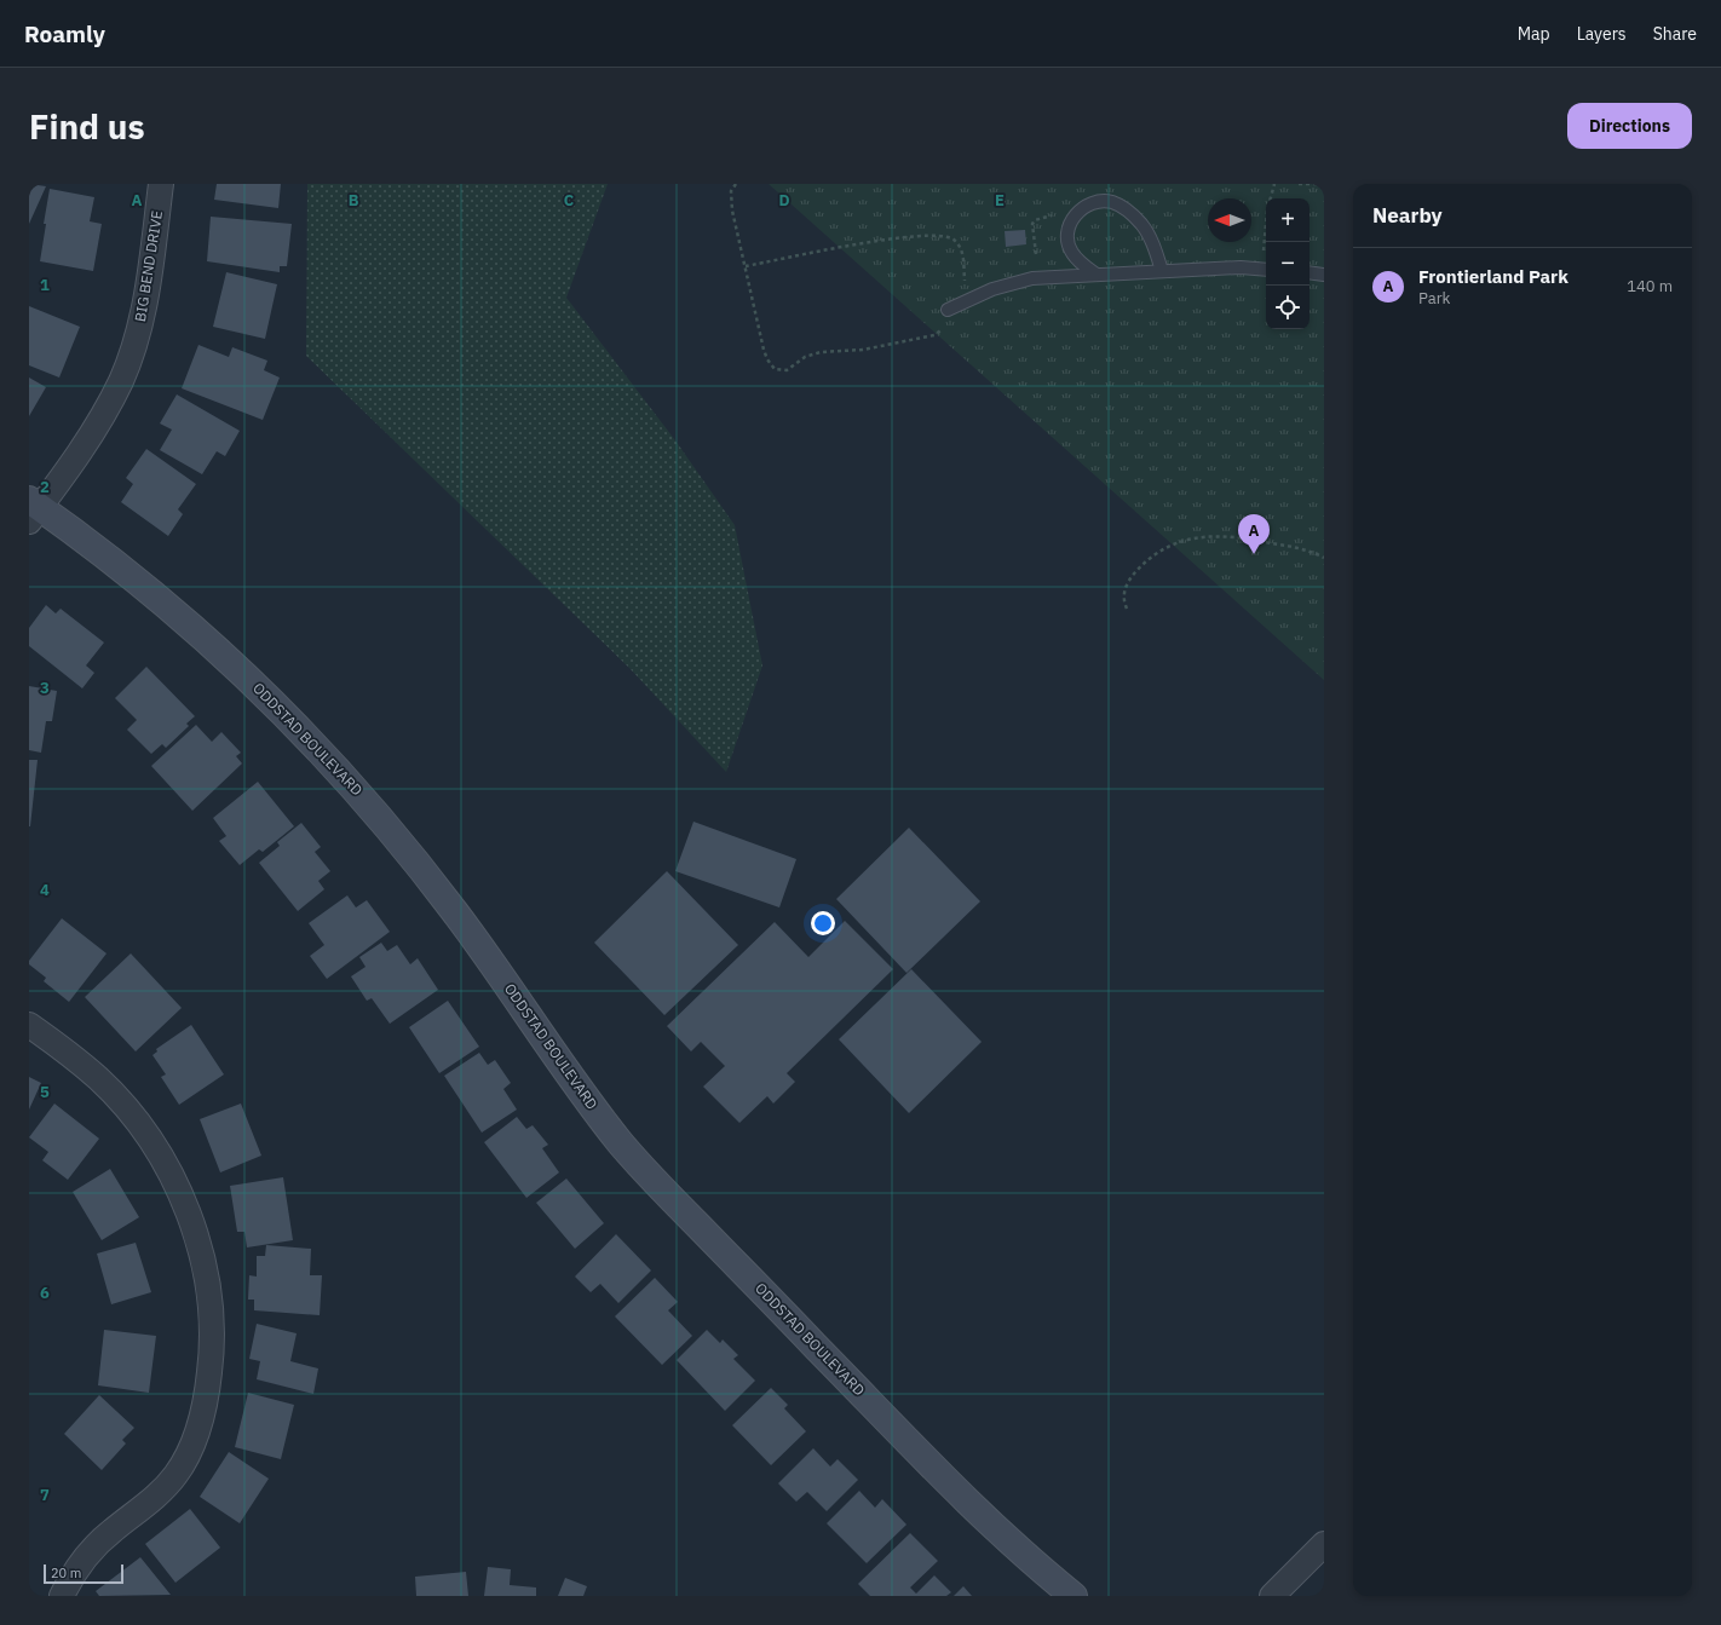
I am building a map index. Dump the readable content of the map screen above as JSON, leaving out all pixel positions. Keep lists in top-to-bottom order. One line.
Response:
{"streets":{"street":["BIG BEND DRIVE","ODDSTAD BOULEVARD"]},"crossings":[["BIG BEND DRIVE","ODDSTAD BOULEVARD"]],"scale_bar":"20 m","north":"left","page":{"header":"Roamly","nav":["Map","Layers","Share"],"buttons":"Directions","title":"Find us","heading":"Nearby","map_buttons":["+","−"],"list":[{"mark":"A","name":"Frontierland Park","note":"Park","value":"140 m"}],"pins":"A","scale":"20 m"},"grid":{"columns":["A","B","C","D","E"],"rows":["1","2","3","4","5","6","7"]}}
